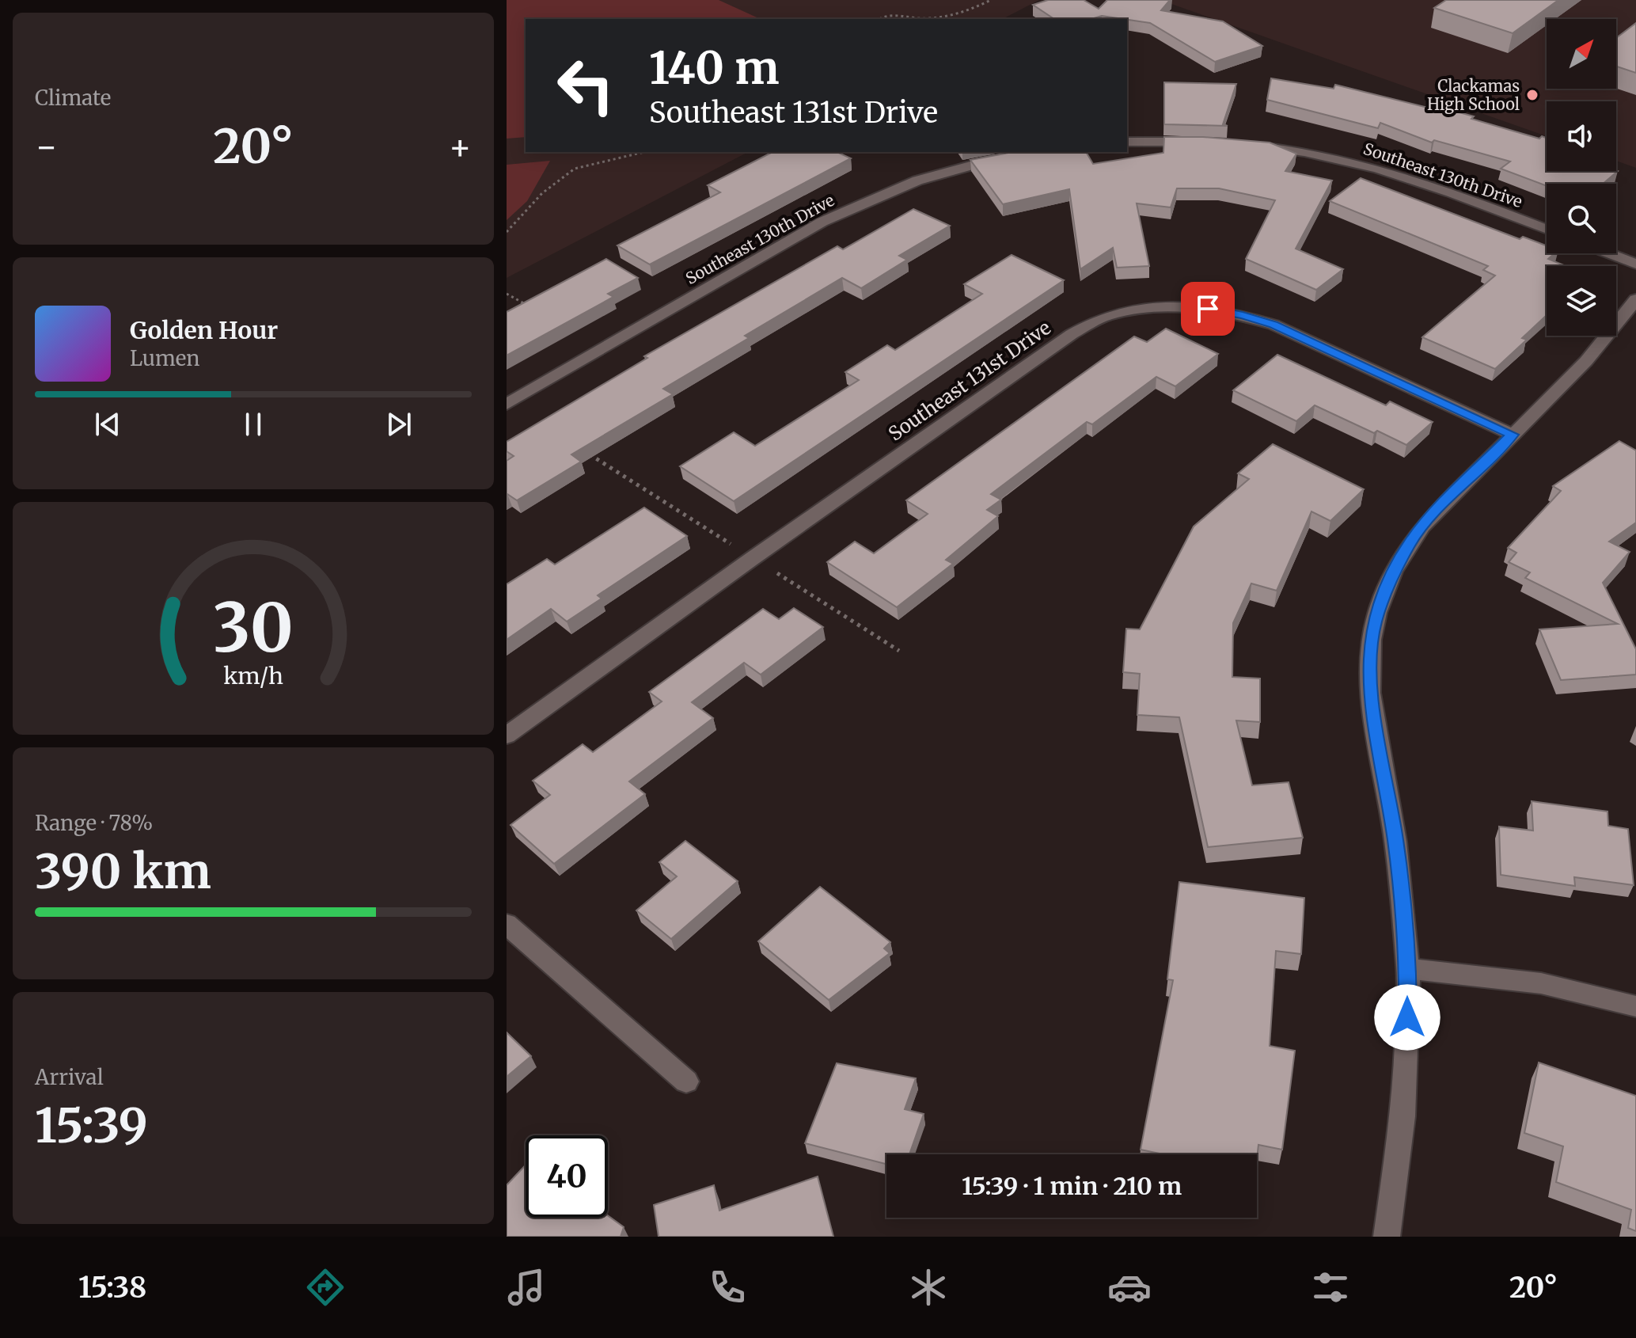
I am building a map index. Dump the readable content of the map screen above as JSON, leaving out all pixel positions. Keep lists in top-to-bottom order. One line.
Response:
{"streets":{"street":["Southeast 130th Drive","Southeast 131st Drive"]},"places":["Clackamas High School"],"north":"top right","page":{"tile":["Climate",["Range · 78%","390 km"],["Arrival","15:39"]],"turn":["140 m","Southeast 131st Drive"],"heat":["−","20°","+"],"song":["Golden Hour","Lumen"],"limit":"40","trip":"15:39 · 1 min · 210 m","tabs":["15:38","20°"],"gauge":["30","km/h"]}}
